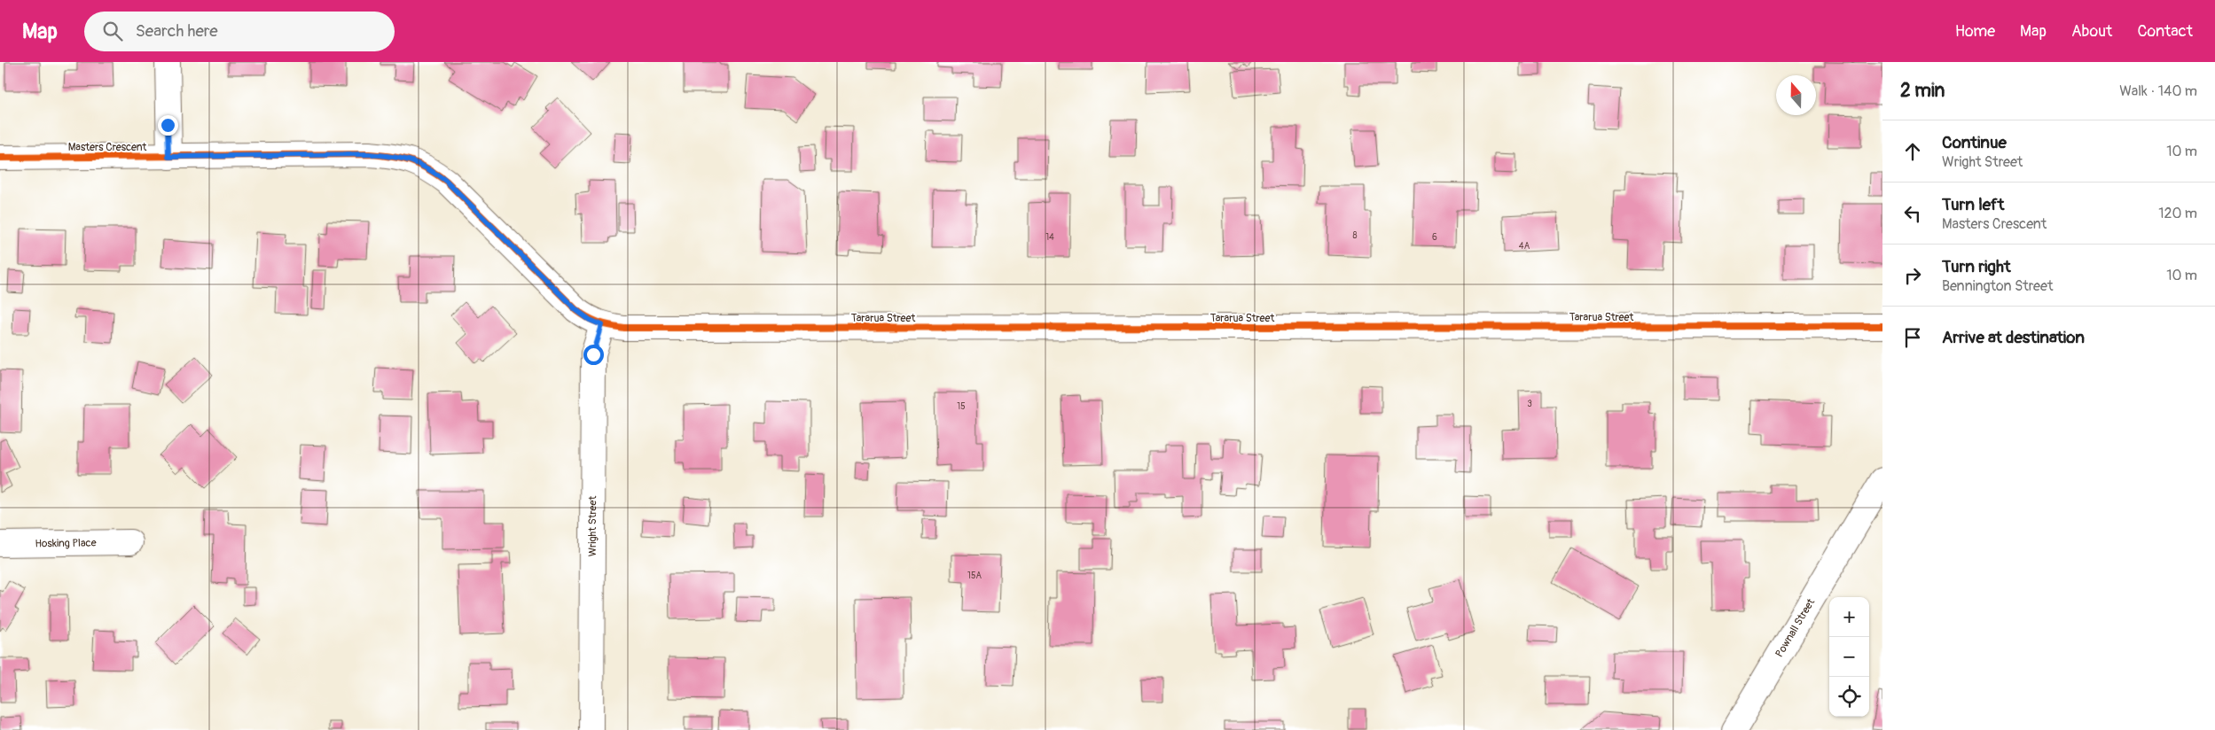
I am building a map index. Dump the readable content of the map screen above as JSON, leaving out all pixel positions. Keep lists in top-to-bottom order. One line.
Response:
{"streets":{"street":["Masters Crescent","Tararua Street","Wright Street","Hosking Place","Pownall Street"]},"crossings":[["Masters Crescent","Tararua Street"],["Masters Crescent","Wright Street"],["Tararua Street","Wright Street"]],"house_numbers":["8","14","6","4A","3","15","15A"],"north":"top","page":{"header":"Map","search":"Search here","nav":["Home","Map","About","Contact"],"heading":["2 min","Walk · 140 m"],"list":[["Continue","Wright Street","10 m"],["Turn left","Masters Crescent","120 m"],["Turn right","Bennington Street","10 m"],"Arrive at destination"],"map_buttons":["+","−"]}}
